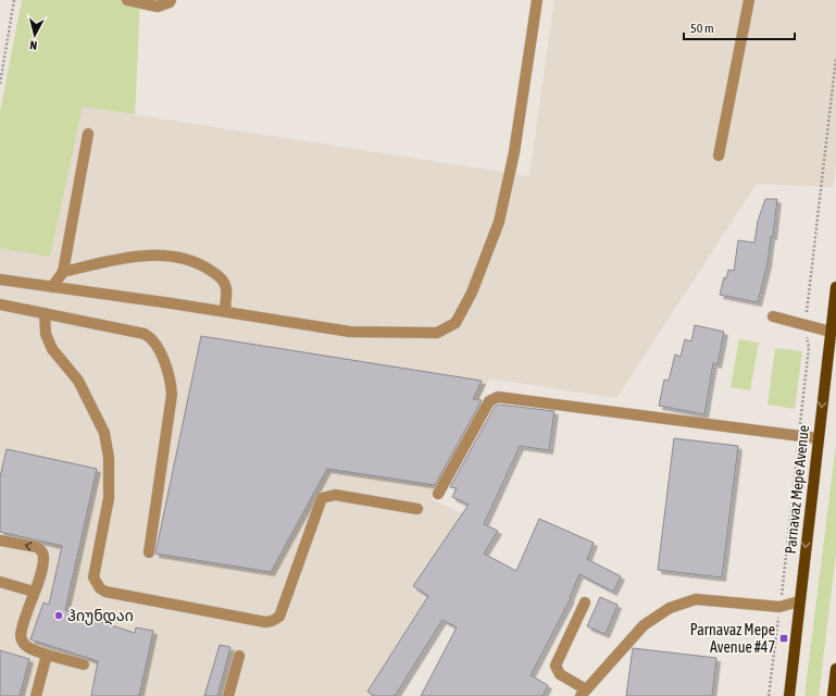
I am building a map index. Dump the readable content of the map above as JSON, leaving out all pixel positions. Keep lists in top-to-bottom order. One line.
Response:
{"streets":{"main road":["Parnavaz Mepe Avenue"]},"one_way":["Parnavaz Mepe Avenue"],"places":{"other":["ჰიუნდაი"],"transit":["Parnavaz Mepe Avenue #47"]},"scale_bar":"50 m","north":"bottom"}
